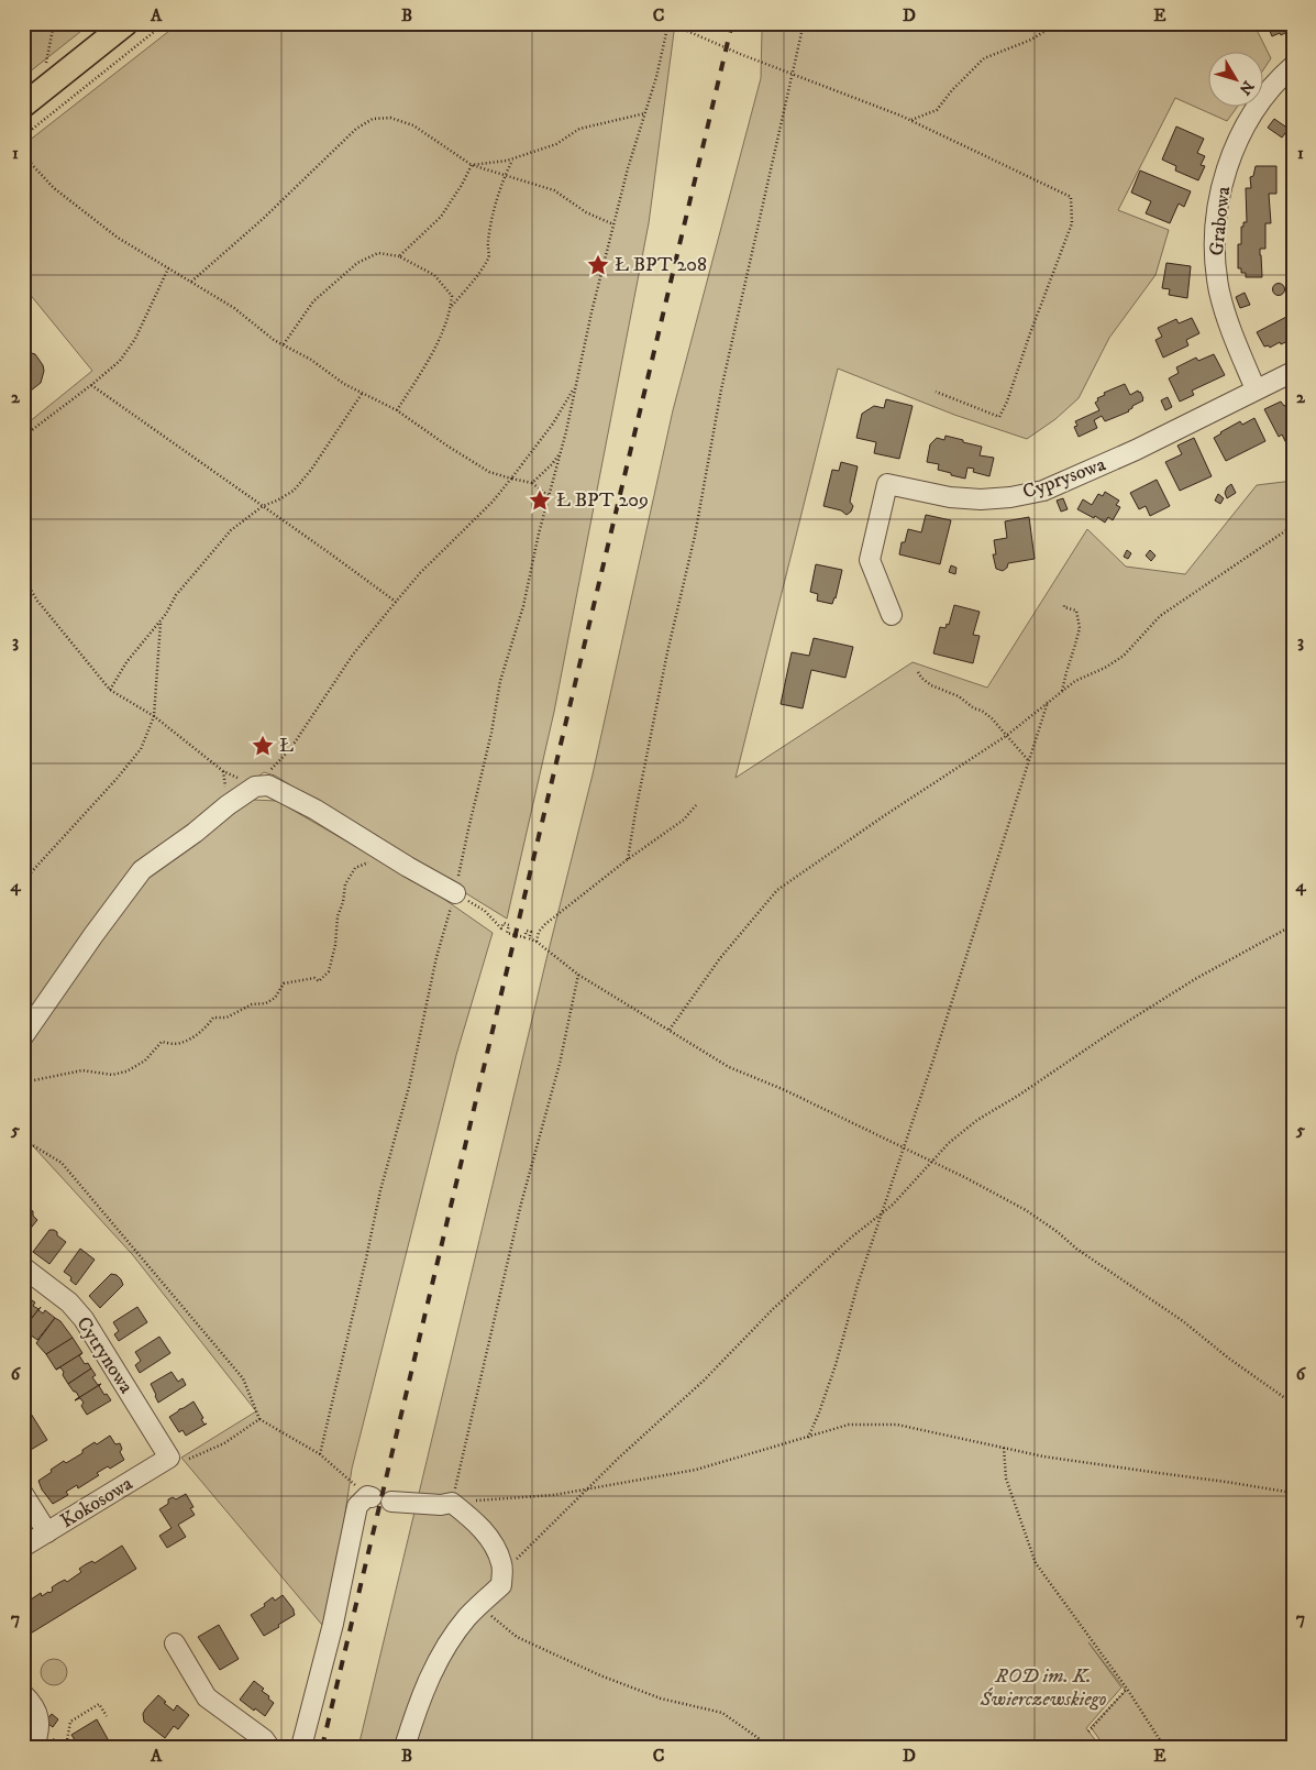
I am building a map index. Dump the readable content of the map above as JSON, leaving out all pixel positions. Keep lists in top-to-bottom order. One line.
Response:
{"streets":{"street":["Grabowa","Cyprysowa","Cytrynowa","Kokosowa"]},"crossings":[["Grabowa","Cyprysowa"],["Cytrynowa","Kokosowa"]],"parks":["ROD im. K. Świerczewskiego"],"places":{"place":["Ł BPT 208","Ł BPT 209","Ł"]},"north":"bottom right","grid":{"columns":["A","B","C","D","E"],"rows":["1","2","3","4","5","6","7"]}}
